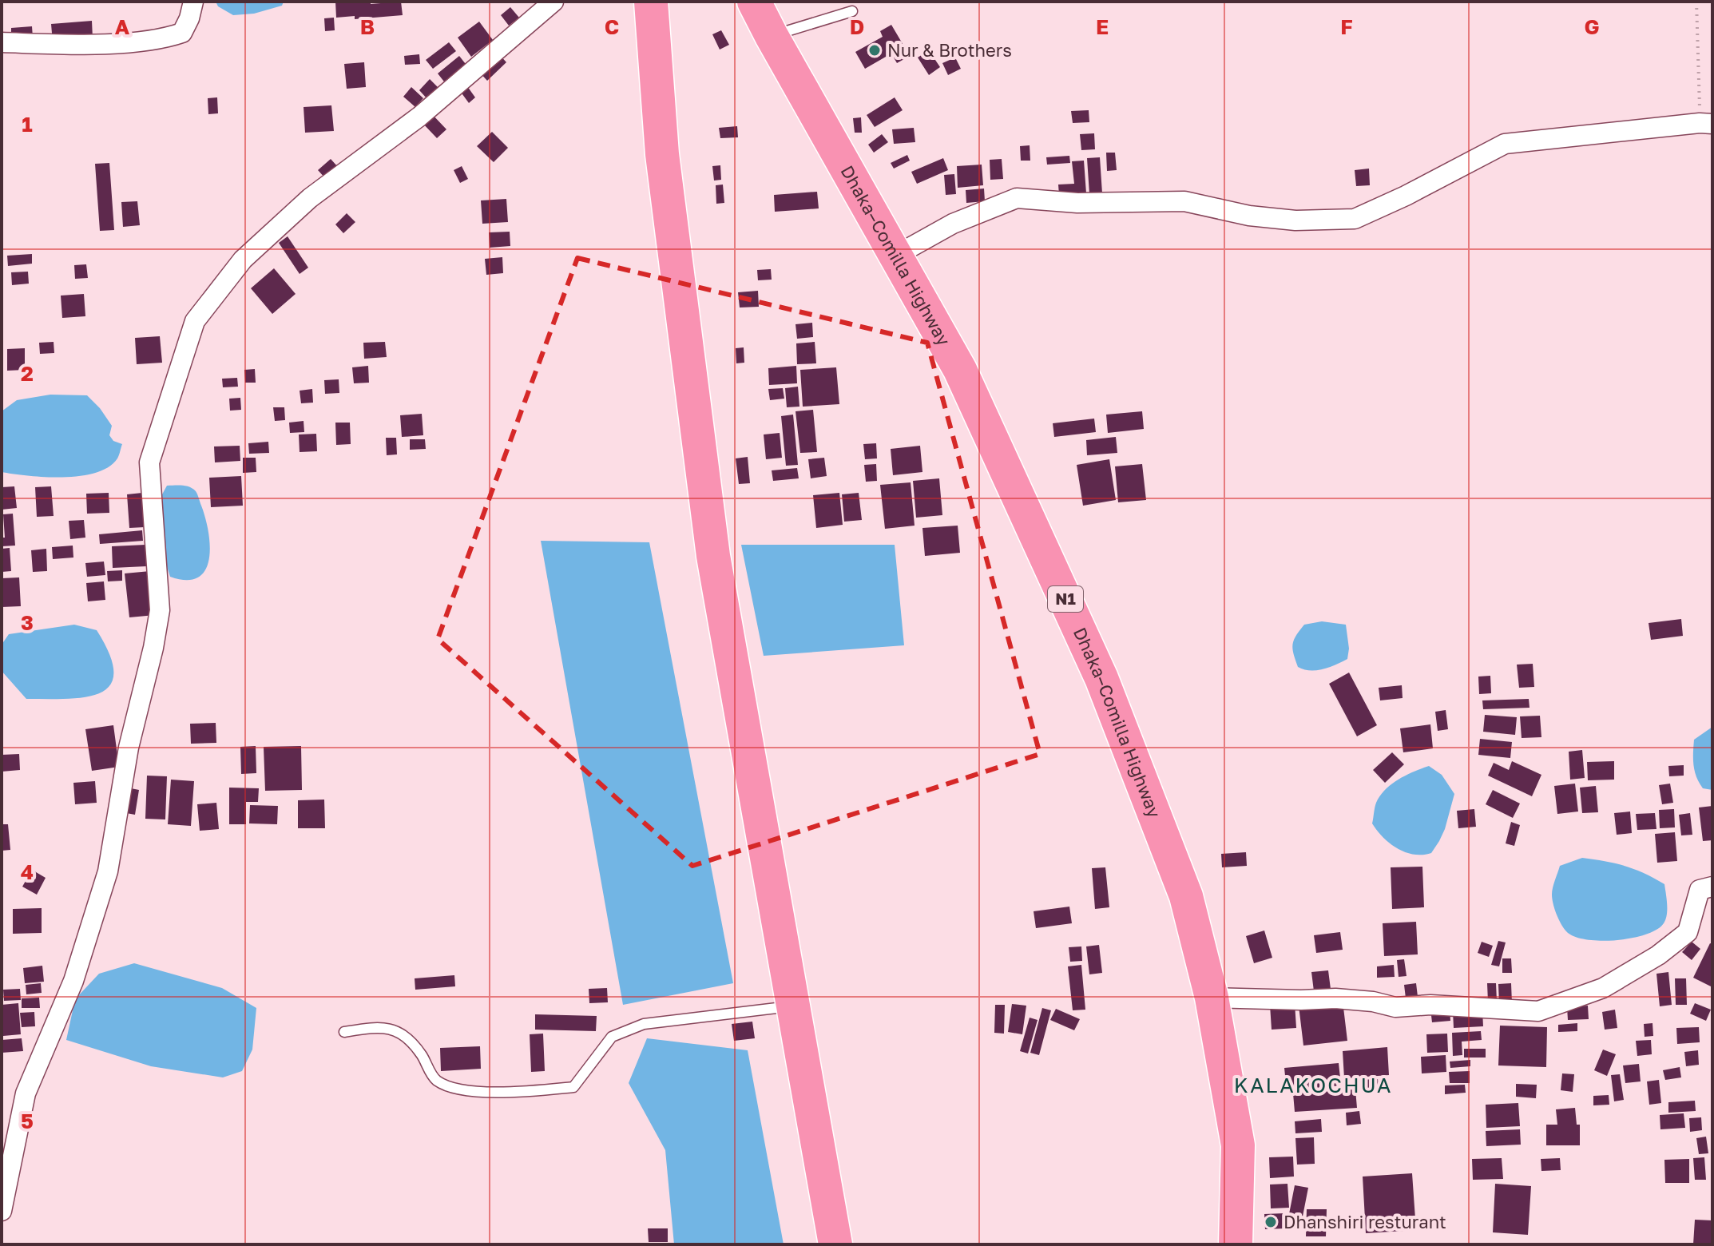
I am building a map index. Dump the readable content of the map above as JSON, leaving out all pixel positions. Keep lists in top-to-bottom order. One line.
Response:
{"streets":{"highway":["Dhaka–Comilla Highway","N1"]},"districts":["KALAKOCHUA"],"places":["Nur & Brothers","Dhanshiri resturant"],"grid":{"columns":["A","B","C","D","E","F","G"],"rows":["1","2","3","4","5"]}}
